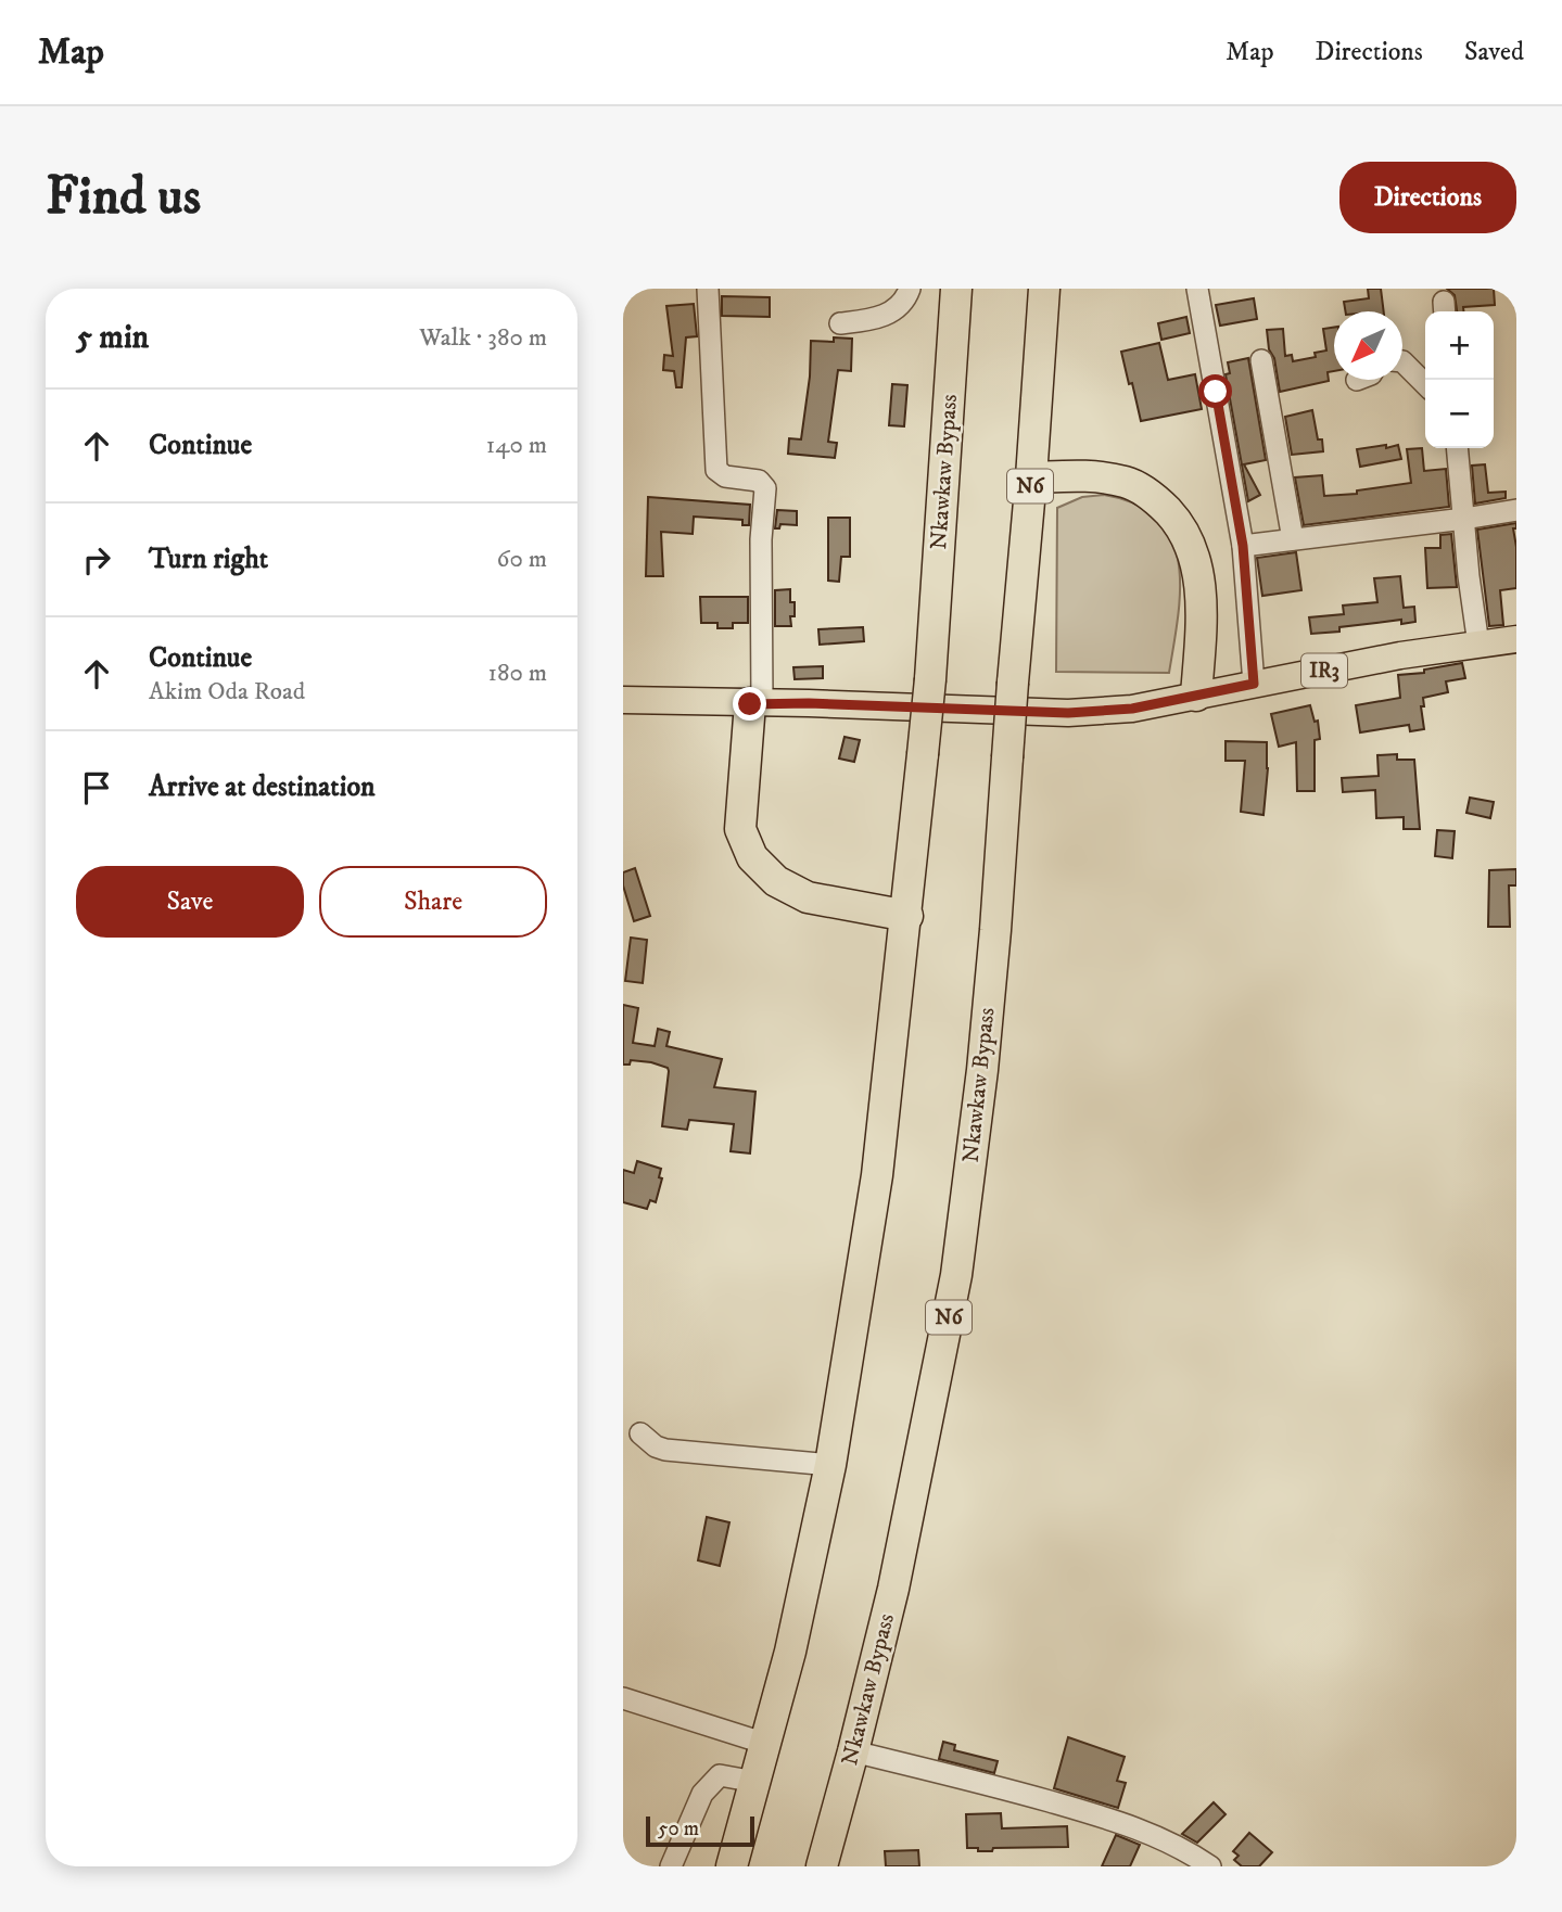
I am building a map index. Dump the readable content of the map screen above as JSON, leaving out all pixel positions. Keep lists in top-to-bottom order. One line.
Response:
{"streets":{"highway":["Nkawkaw Bypass","N6"],"main road":["IR3"]},"scale_bar":"50 m","north":"bottom left","page":{"header":"Map","nav":["Map","Directions","Saved"],"buttons":["Directions",["Save","Share"]],"title":"Find us","heading":["5 min","Walk · 380 m"],"map_buttons":["+","−"],"list":[["Continue","140 m"],["Turn right","60 m"],["Continue","Akim Oda Road","180 m"],"Arrive at destination"],"scale":"50 m"}}
